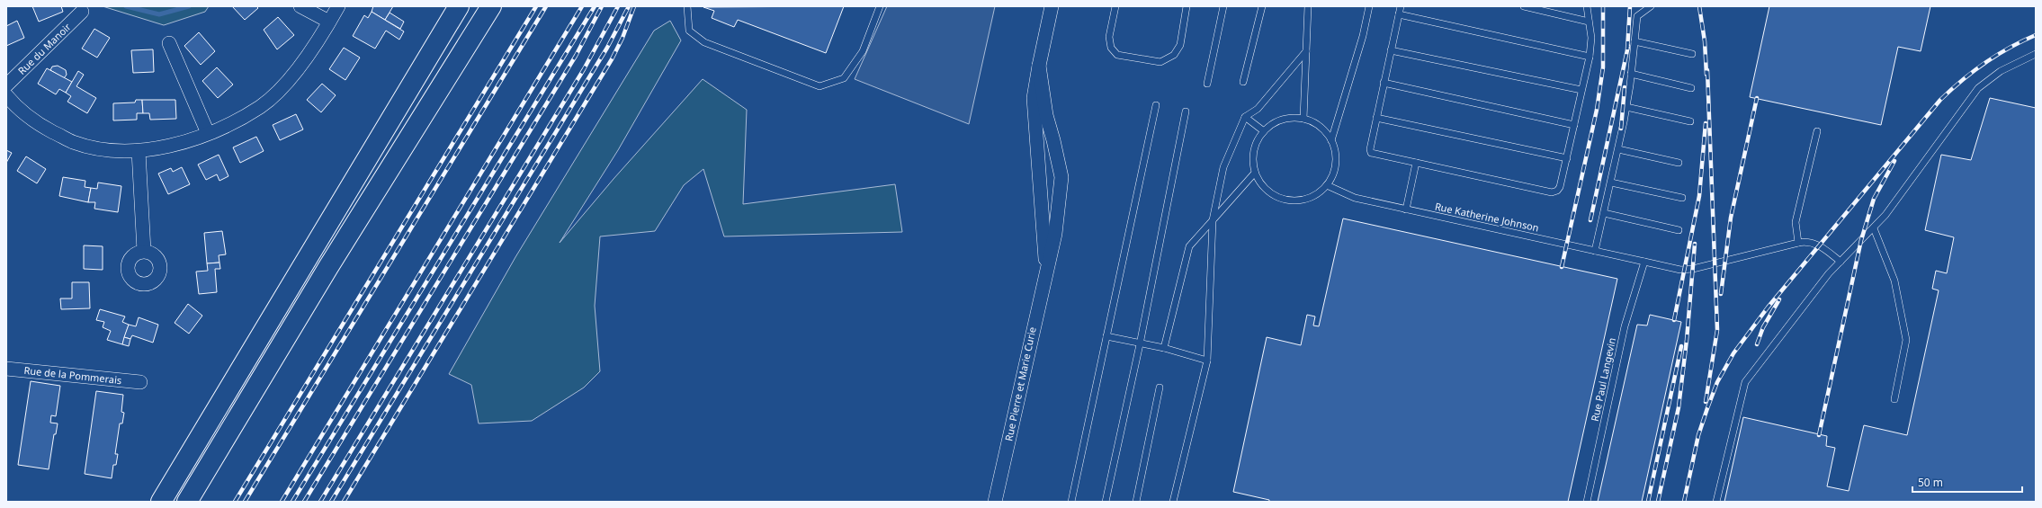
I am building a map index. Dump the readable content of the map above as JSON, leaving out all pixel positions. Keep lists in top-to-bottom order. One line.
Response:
{"streets":{"street":["Rue du Manoir","Rue de la Pommerais","Rue Pierre et Marie Curie"],"lane":["Rue Katherine Johnson","Rue Paul Langevin"]},"crossings":[["Rue Katherine Johnson","Rue Paul Langevin"]],"scale_bar":"50 m"}
